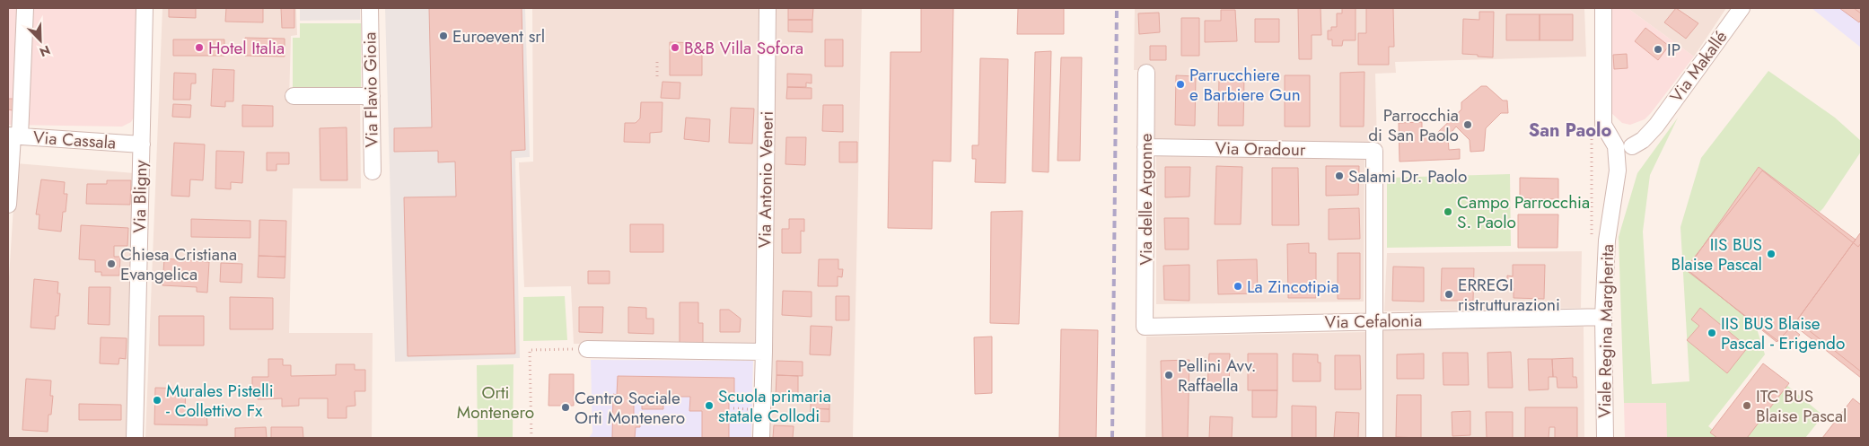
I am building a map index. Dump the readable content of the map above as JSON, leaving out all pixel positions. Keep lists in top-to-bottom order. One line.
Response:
{"streets":{"street":["Via Makallé","Via Flavio Gioia","Via Cassala","Via Oradour","Via Antonio Veneri","Via Bligny","Via delle Argonne","Via Cefalonia","Viale Regina Margherita"]},"crossings":[["Via Makallé","Viale Regina Margherita"],["Via Cassala","Via Bligny"],["Via Oradour","Via delle Argonne"],["Via Oradour","Via Cefalonia"],["Via delle Argonne","Via Cefalonia"],["Via Cefalonia","Viale Regina Margherita"]],"districts":["San Paolo"],"parks":["Orti Montenero"],"places":["Euroevent srl","Hotel Italia","B&B Villa Sofora","IP","Parrucchiere e Barbiere Gun","Parrocchia di San Paolo","Salami Dr. Paolo","Campo Parrocchia S. Paolo","IIS BUS Blaise Pascal","Chiesa Cristiana Evangelica","La Zincotipia","ERREGI ristrutturazioni","IIS BUS Blaise Pascal - Erigendo","Pellini Avv. Raffaella","Murales Pistelli - Collettivo Fx","Scuola primaria statale Collodi","ITC BUS Blaise Pascal","Centro Sociale Orti Montenero"],"north":"bottom right"}
